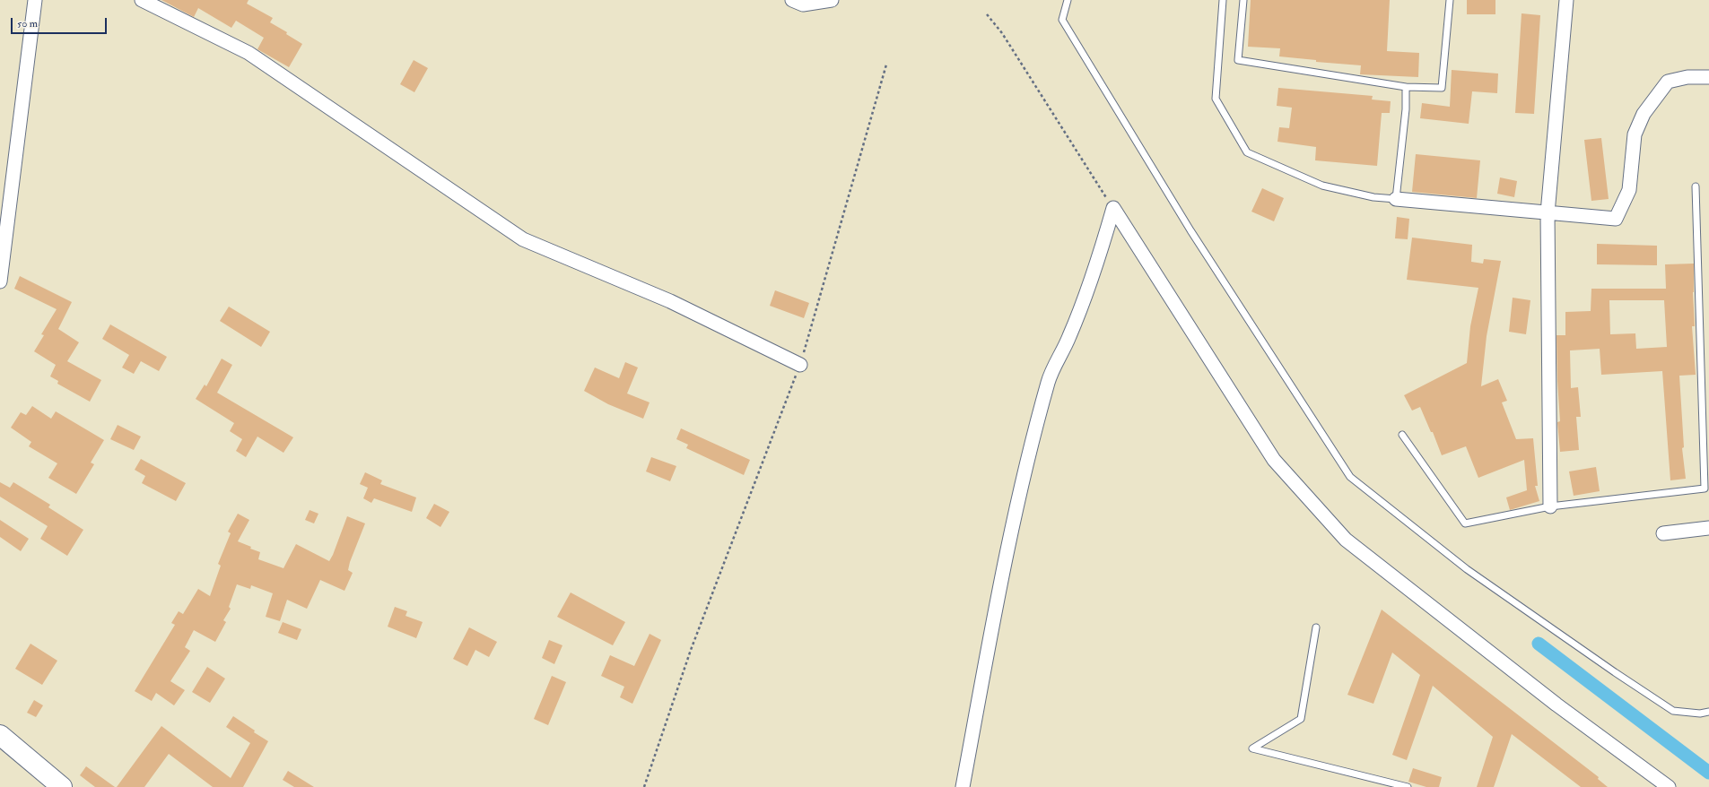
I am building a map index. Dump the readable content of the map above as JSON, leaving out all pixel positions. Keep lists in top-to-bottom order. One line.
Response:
{"scale_bar":"50 m"}
